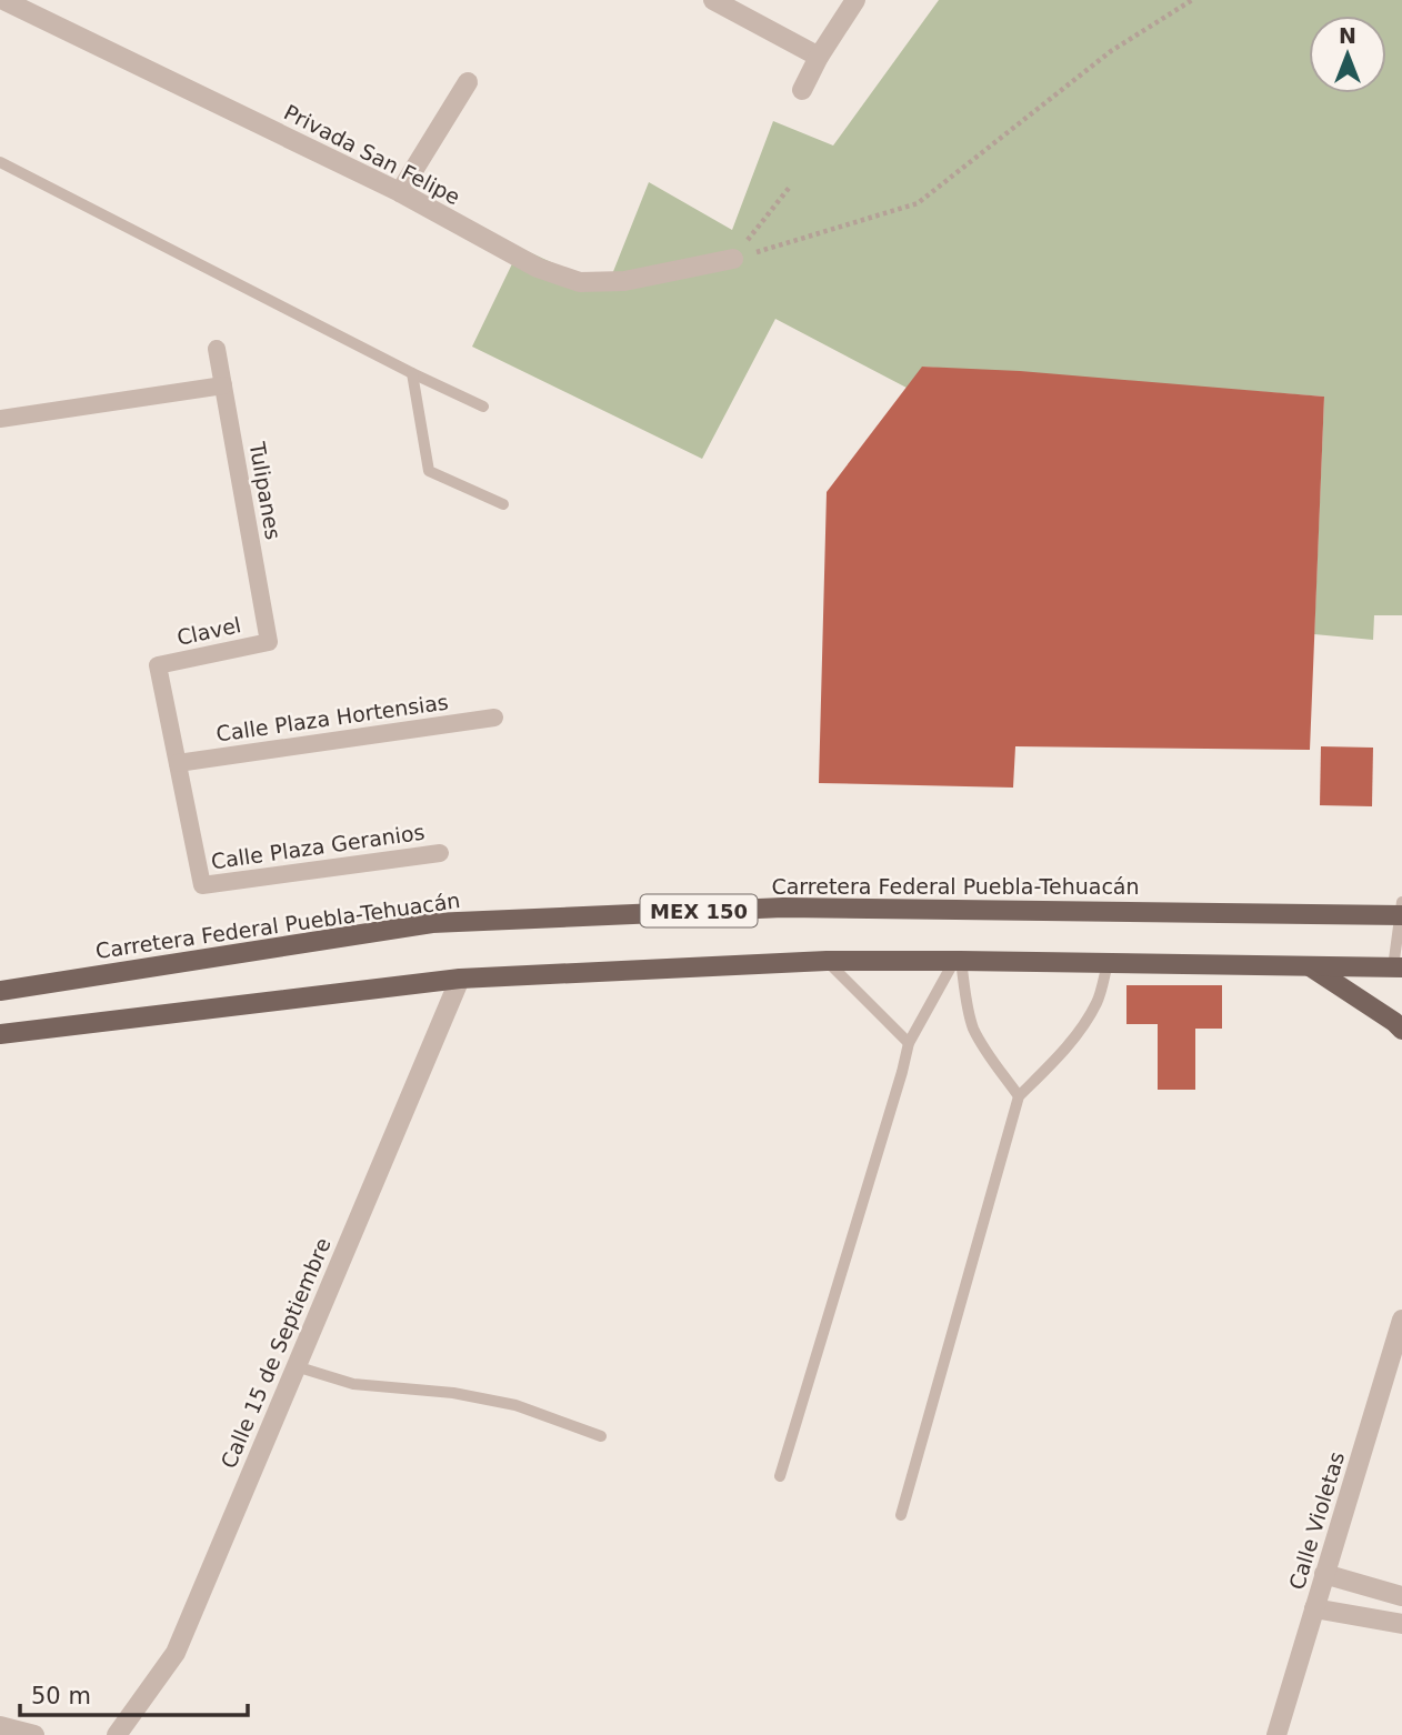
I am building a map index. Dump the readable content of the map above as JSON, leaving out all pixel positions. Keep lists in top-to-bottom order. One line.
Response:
{"streets":{"main road":["Carretera Federal Puebla-Tehuacán","MEX 150"],"street":["Privada San Felipe","Tulipanes","Clavel","Calle Plaza Hortensias","Calle Plaza Geranios","Calle 15 de Septiembre","Calle Violetas"]},"crossings":[["Tulipanes","Clavel"],["Clavel","Calle Plaza Hortensias"],["Clavel","Calle Plaza Geranios"],["Calle Plaza Hortensias","Calle Plaza Geranios"]],"scale_bar":"50 m","north":"top"}
